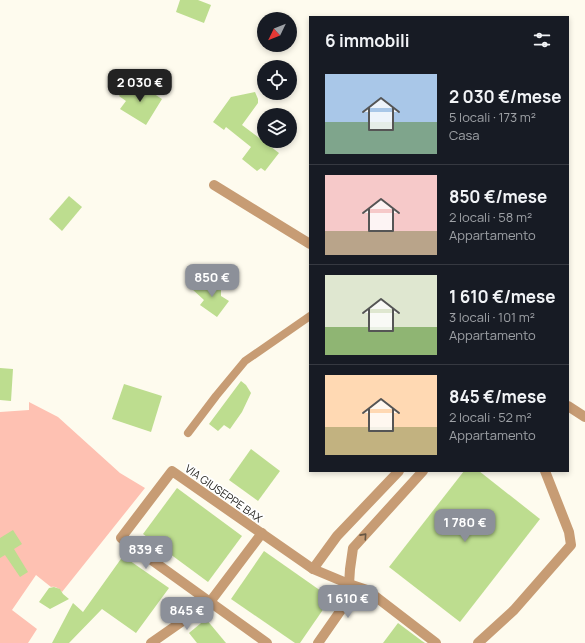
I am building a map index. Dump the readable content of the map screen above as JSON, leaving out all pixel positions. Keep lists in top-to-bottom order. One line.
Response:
{"streets":{"street":["VIA GIUSEPPE BAX"]},"north":"bottom left","page":{"heading":"6 immobili","list":[{"name":"2 030 €/mese","note":"5 locali · 173 m² · Casa"},{"name":"850 €/mese","note":"2 locali · 58 m² · Appartamento"},{"name":"1 610 €/mese","note":"3 locali · 101 m² · Appartamento"},{"name":"845 €/mese","note":"2 locali · 52 m² · Appartamento"}],"price":["2 030 €","850 €","1 780 €","839 €","1 610 €","845 €"]}}
